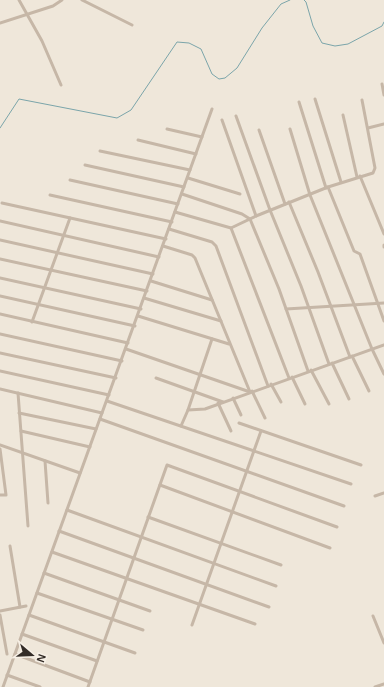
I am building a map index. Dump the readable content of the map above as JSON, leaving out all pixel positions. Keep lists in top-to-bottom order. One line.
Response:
{"north":"right"}
